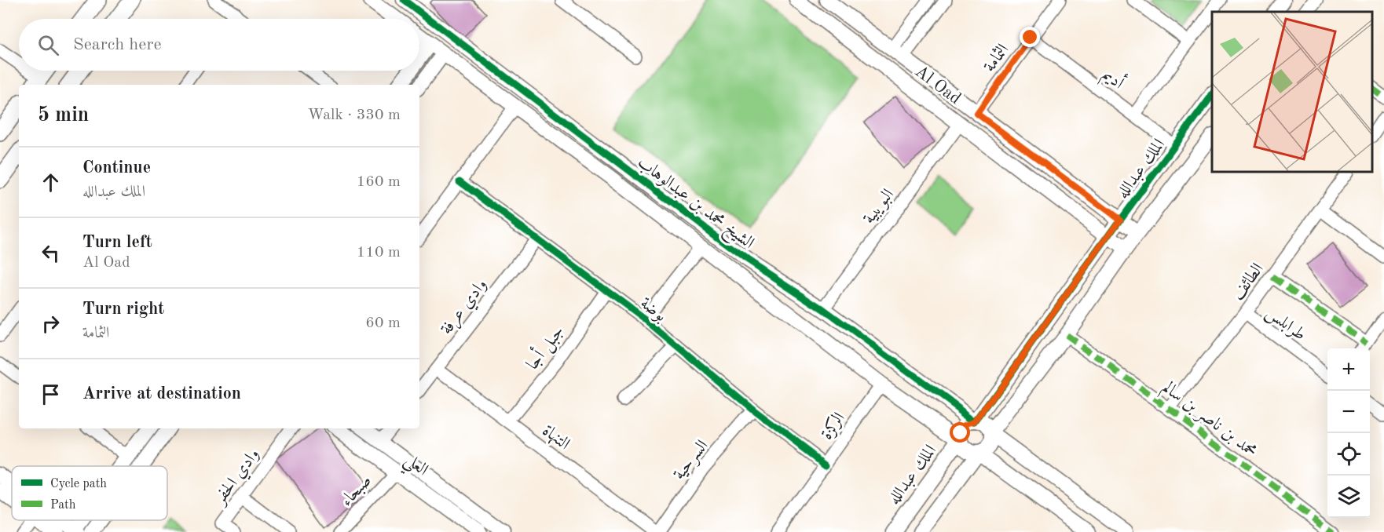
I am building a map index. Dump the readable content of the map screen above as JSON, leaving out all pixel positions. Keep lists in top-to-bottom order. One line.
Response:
{"streets":{"street":["الثمامة","أديم","Al Oad","الملك عبدالله","الشيخ محمد بن عبدالوهاب","البويبية","الطائف","وادي عرفة","بوضة","طرابلس","جبل أجا","محمد بن ناصر بن سالم","الركزة","التنهاة","السرحية","العلي","وادي الحفر","صبحاء"]},"crossings":[["الثمامة","أديم"],["الثمامة","Al Oad"],["أديم","الملك عبدالله"],["Al Oad","الملك عبدالله"],["Al Oad","البويبية"],["الملك عبدالله","الشيخ محمد بن عبدالوهاب"],["الشيخ محمد بن عبدالوهاب","البويبية"],["الشيخ محمد بن عبدالوهاب","الركزة"],["الطائف","طرابلس"],["الطائف","محمد بن ناصر بن سالم"],["وادي عرفة","بوضة"],["وادي عرفة","التنهاة"],["بوضة","جبل أجا"],["بوضة","الركزة"],["بوضة","السرحية"],["جبل أجا","التنهاة"],["التنهاة","السرحية"],["العلي","صبحاء"]],"legend":["Cycle path","Path"],"page":{"search":"Search here","heading":["5 min","Walk · 330 m"],"list":[["Continue","الملك عبدالله","160 m"],["Turn left","Al Oad","110 m"],["Turn right","الثمامة","60 m"],"Arrive at destination"],"map_buttons":["+","−"]}}
